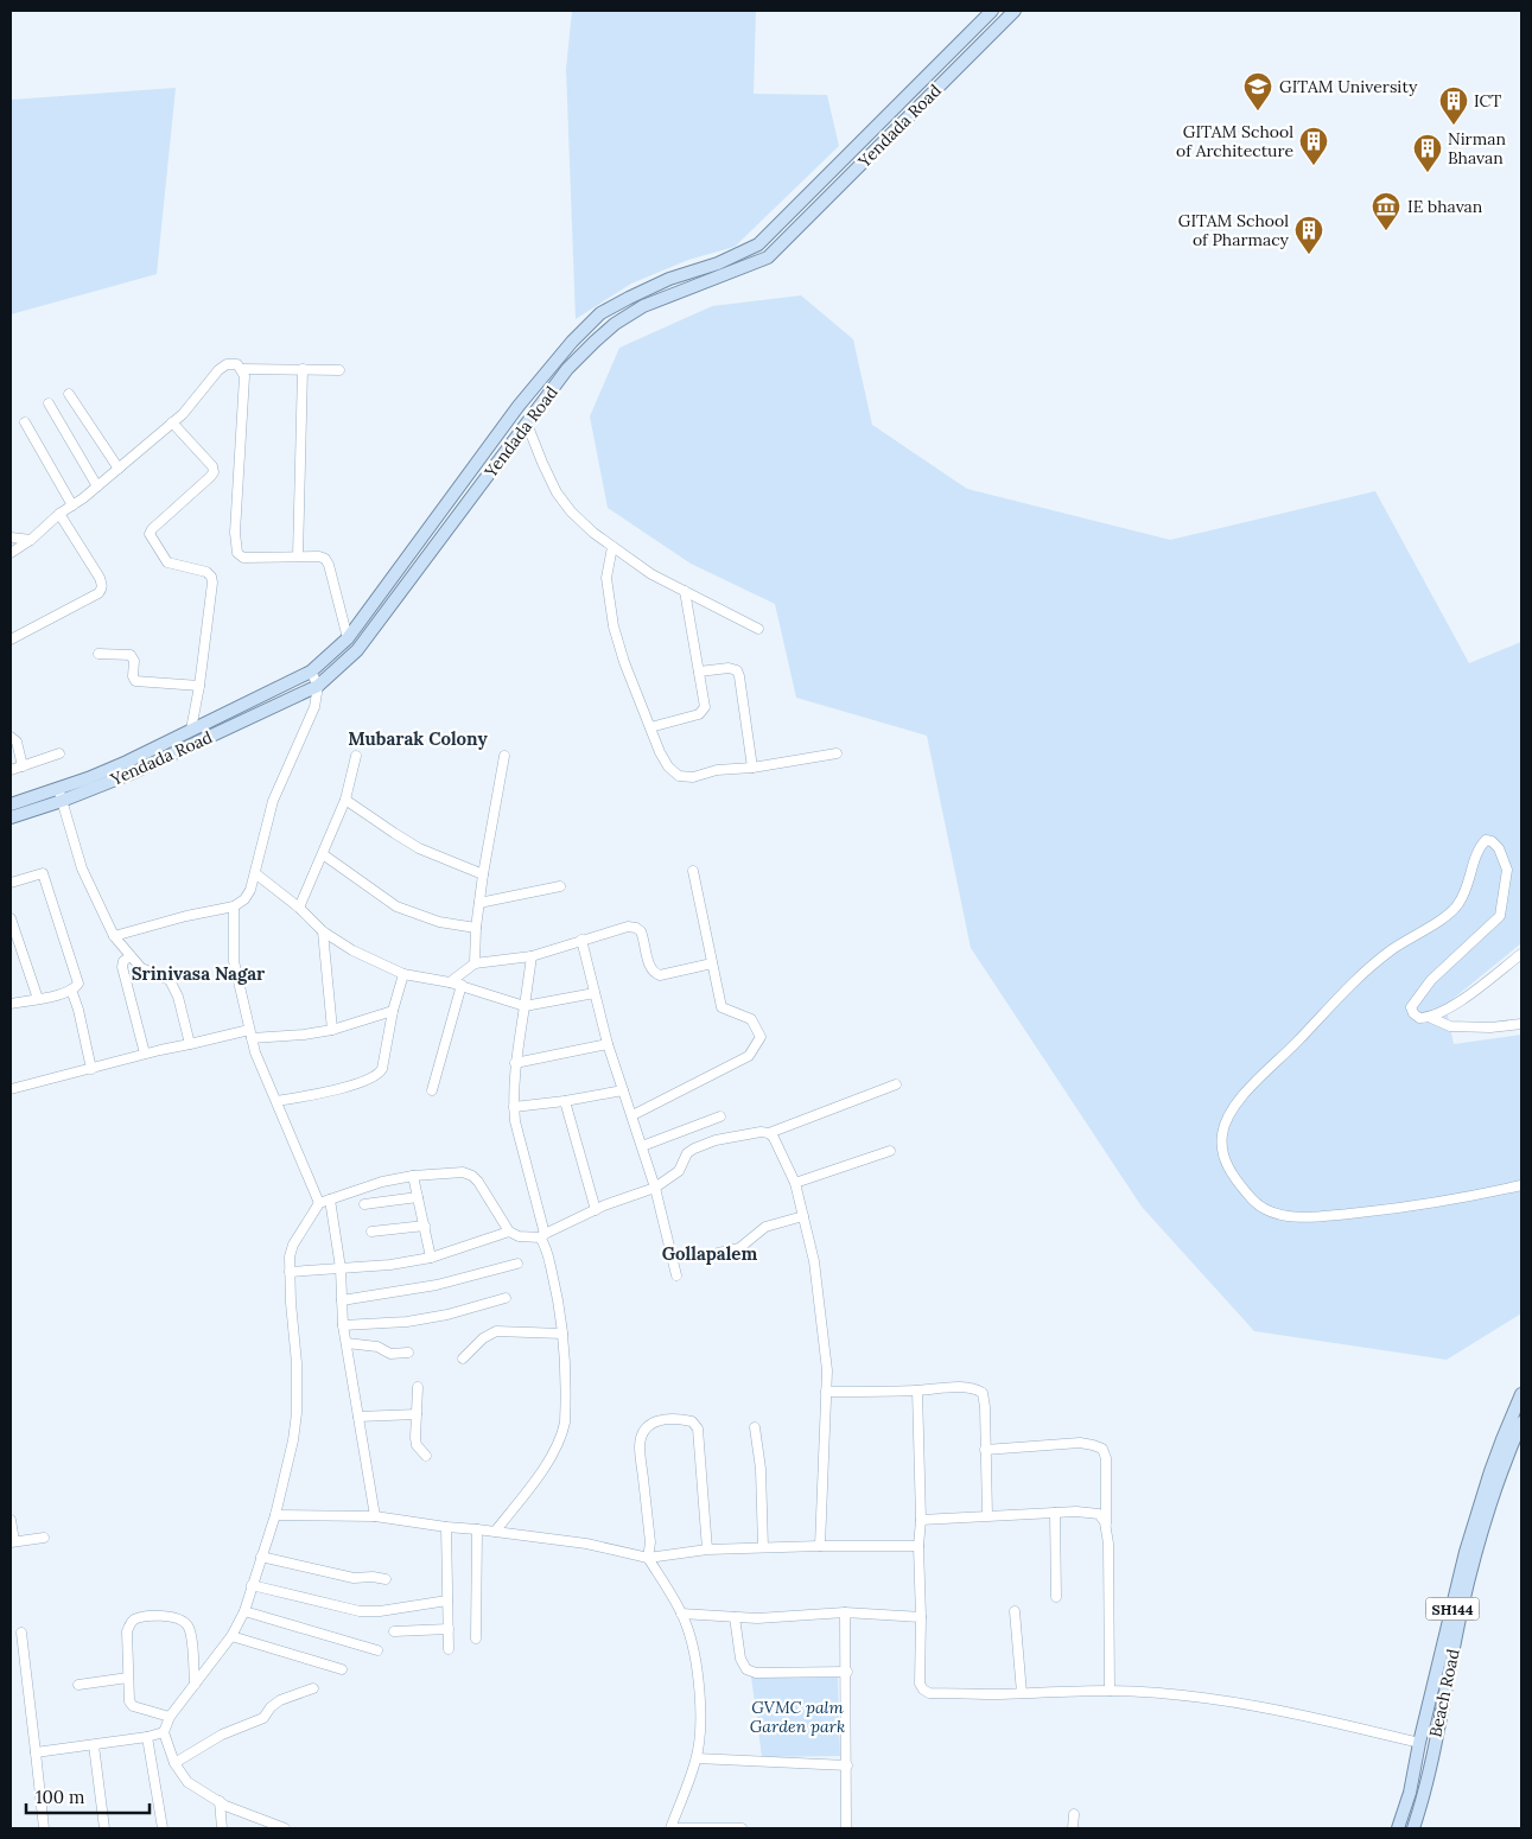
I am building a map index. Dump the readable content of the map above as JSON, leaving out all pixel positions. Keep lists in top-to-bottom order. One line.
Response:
{"streets":{"main road":["Yendada Road","SH144","Beach Road"]},"districts":["Mubarak Colony","Srinivasa Nagar","Gollapalem"],"parks":["GVMC palm Garden park"],"places":{"school or university":["GITAM University"],"building":["ICT","GITAM School of Architecture","Nirman Bhavan","GITAM School of Pharmacy"],"museum":["IE bhavan"]},"scale_bar":"100 m"}
